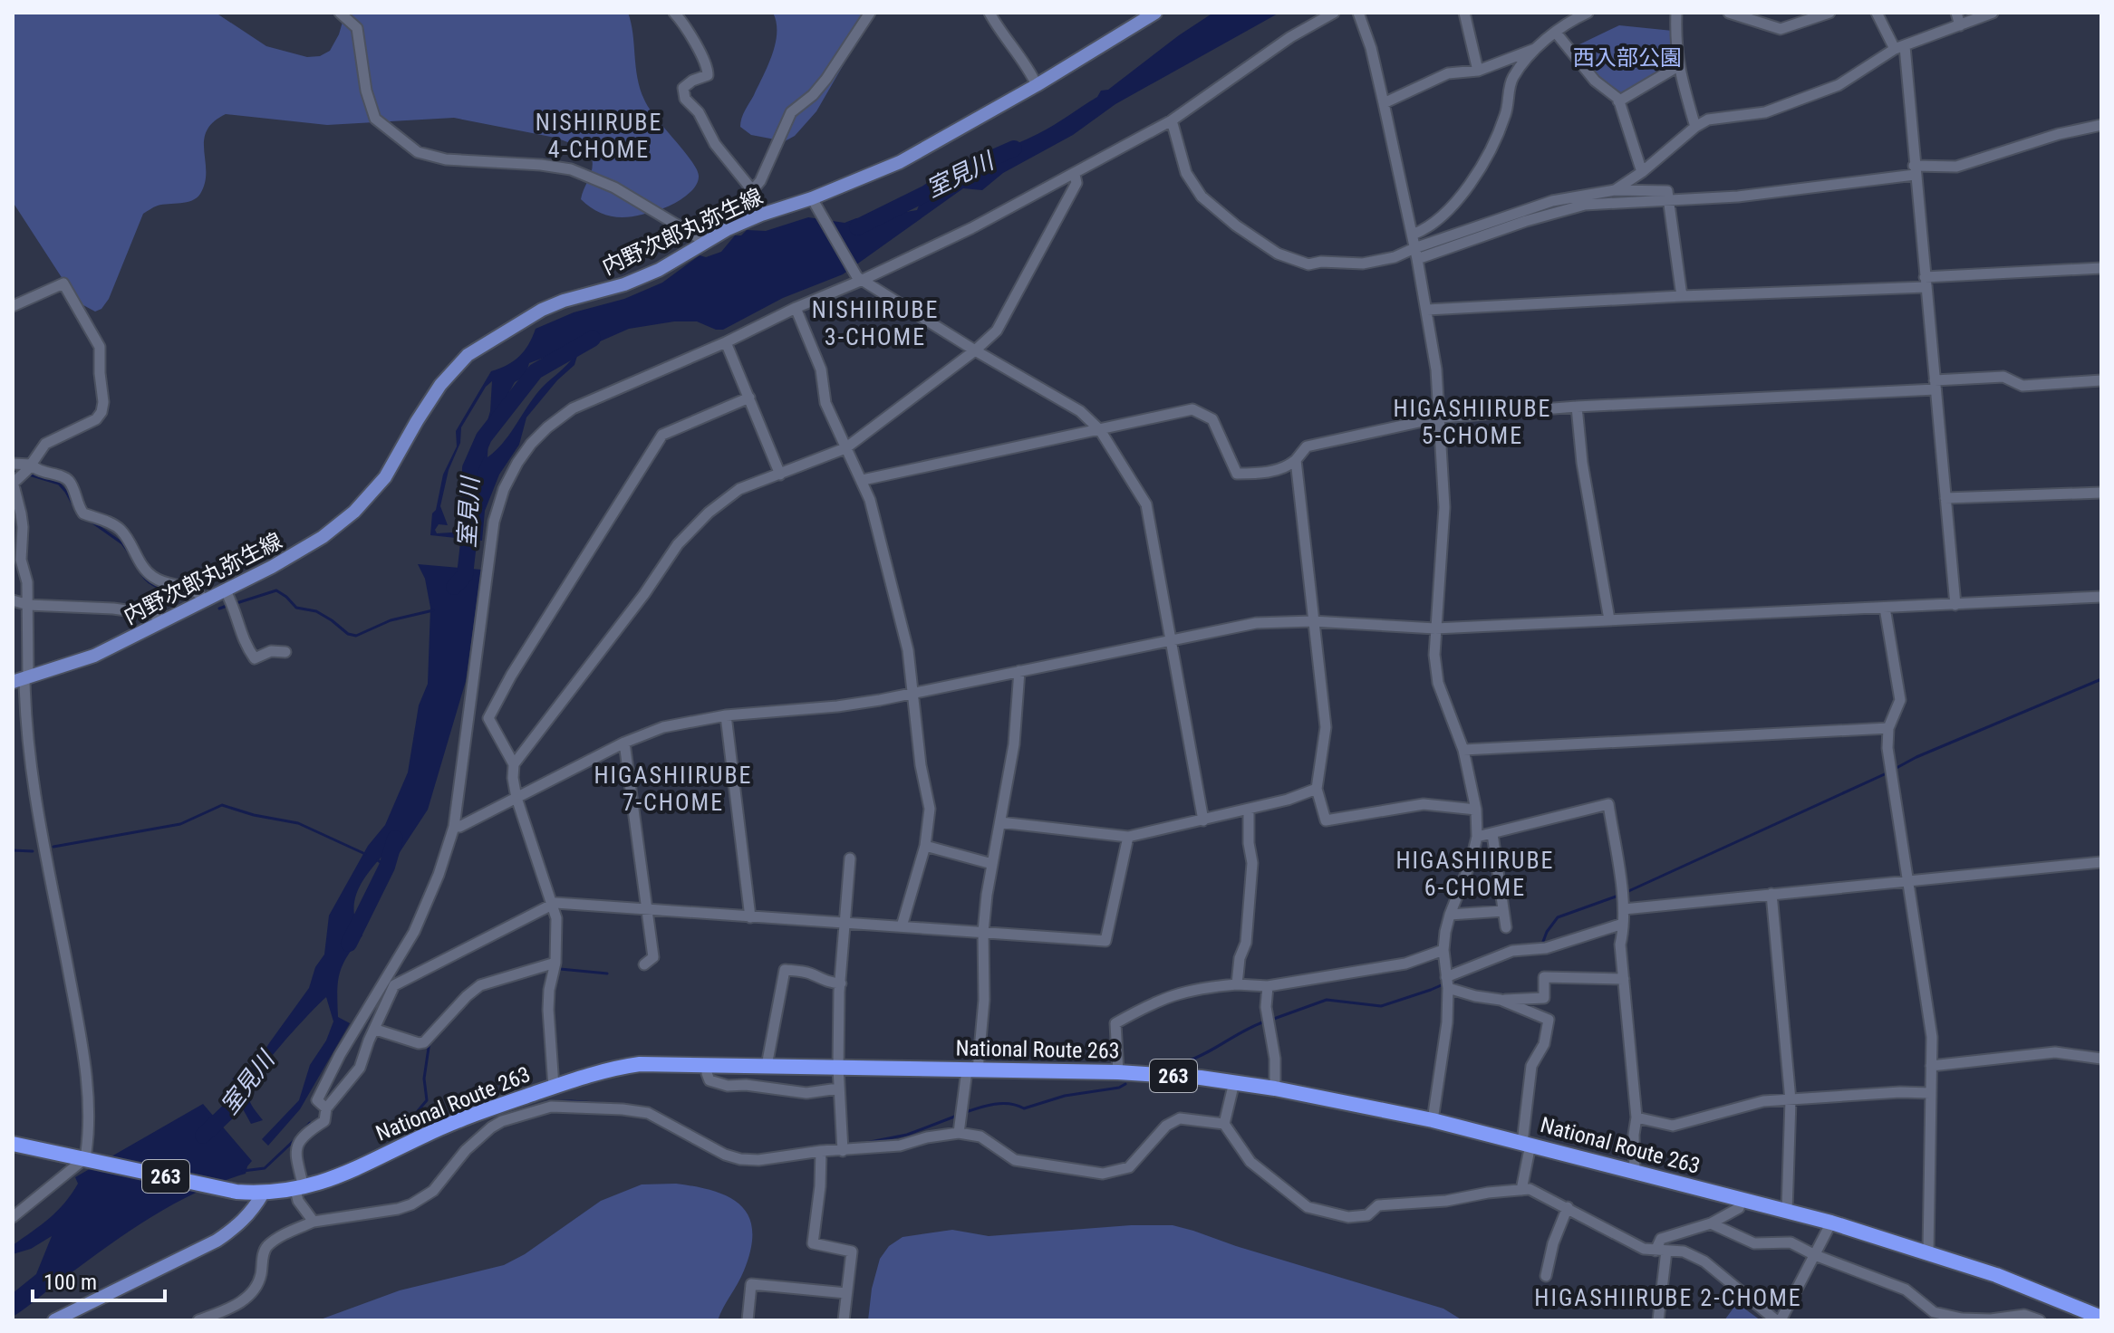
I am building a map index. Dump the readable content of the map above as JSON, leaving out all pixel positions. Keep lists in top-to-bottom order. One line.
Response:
{"streets":{"highway":["National Route 263","263"],"main road":["内野次郎丸弥生線"]},"districts":["NISHIIRUBE 4-CHOME","NISHIIRUBE 3-CHOME","HIGASHIIRUBE 5-CHOME","HIGASHIIRUBE 7-CHOME","HIGASHIIRUBE 6-CHOME","HIGASHIIRUBE 2-CHOME"],"water":["室見川"],"parks":["西入部公園"],"scale_bar":"100 m"}
